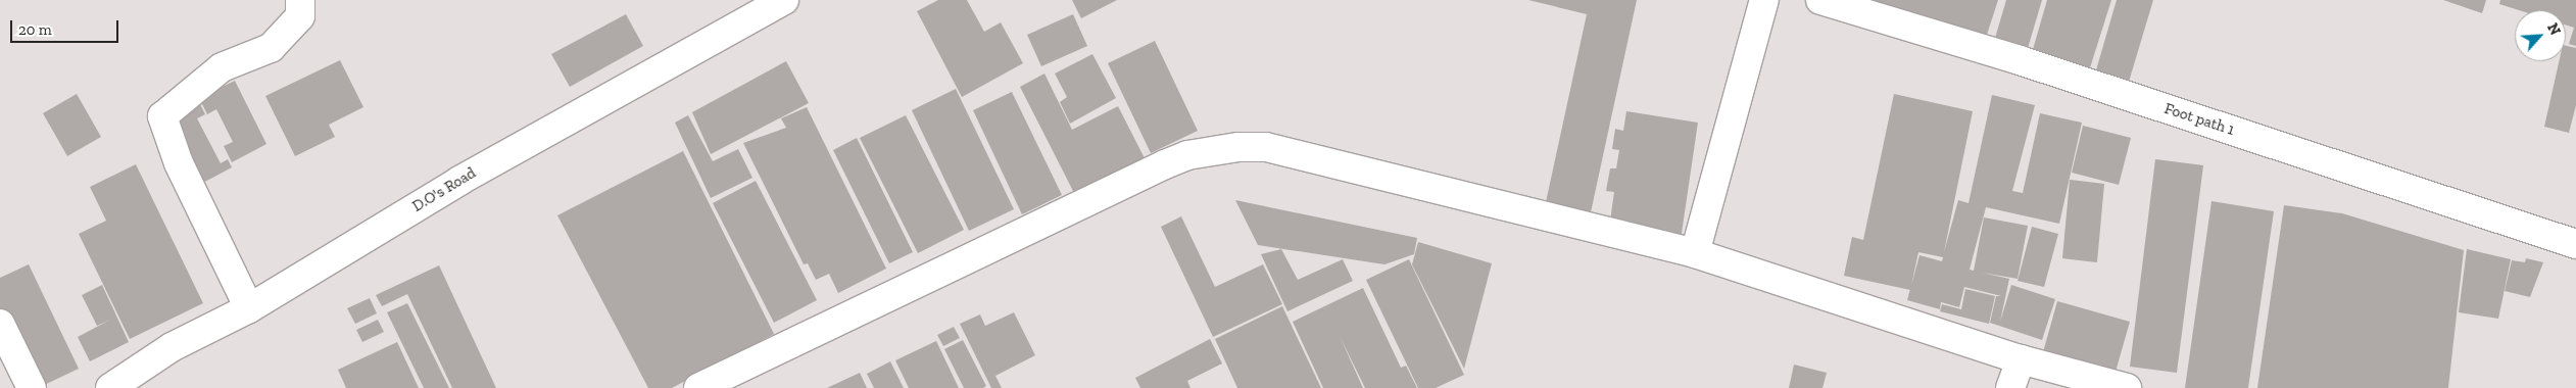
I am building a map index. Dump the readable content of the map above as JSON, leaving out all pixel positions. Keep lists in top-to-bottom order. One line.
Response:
{"streets":{"street":["Foot path 1","D.O's Road"]},"scale_bar":"20 m","north":"top right"}
